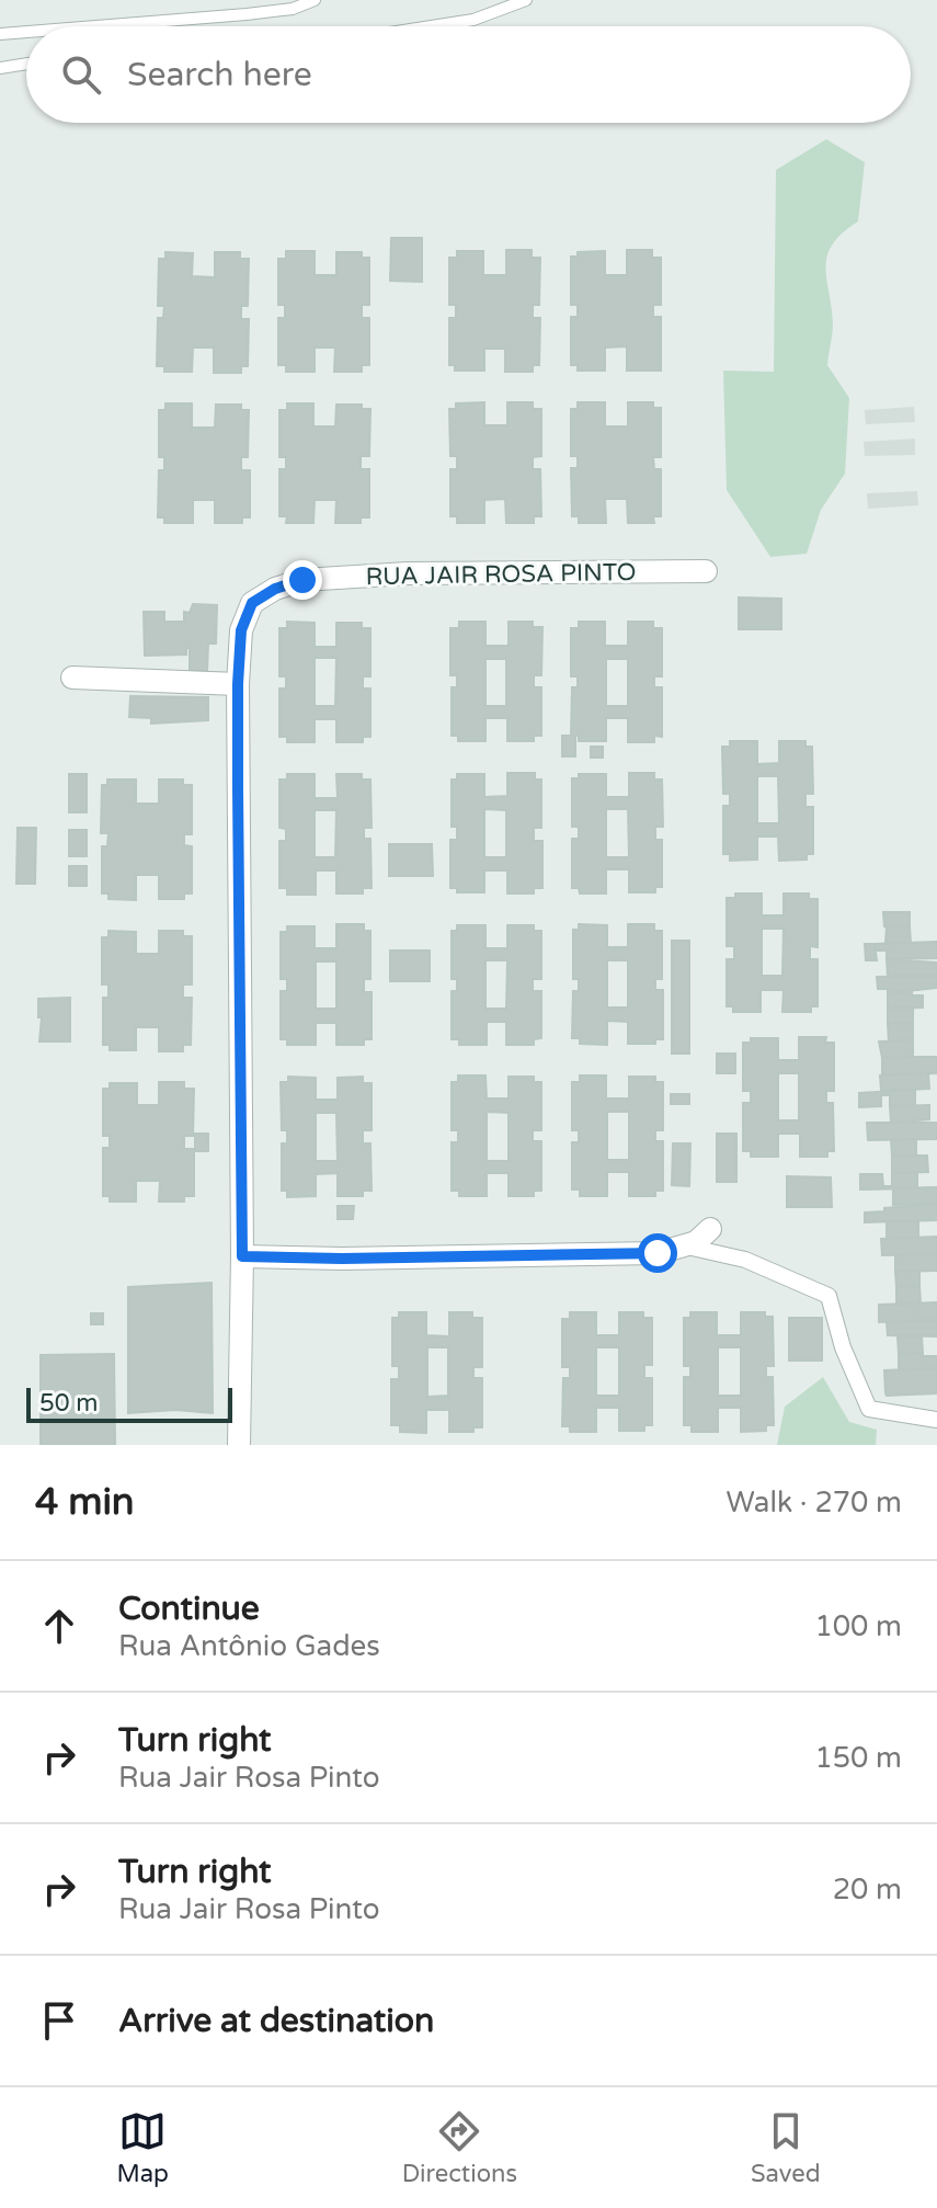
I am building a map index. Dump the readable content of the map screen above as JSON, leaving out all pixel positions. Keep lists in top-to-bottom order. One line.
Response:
{"streets":{"street":["RUA JAIR ROSA PINTO"]},"scale_bar":"50 m","page":{"search":"Search here","scale":"50 m","heading":["4 min","Walk · 270 m"],"list":[["Continue","Rua Antônio Gades","100 m"],["Turn right","Rua Jair Rosa Pinto","150 m"],["Turn right","Rua Jair Rosa Pinto","20 m"],"Arrive at destination"],"nav":["Map","Directions","Saved"]}}
